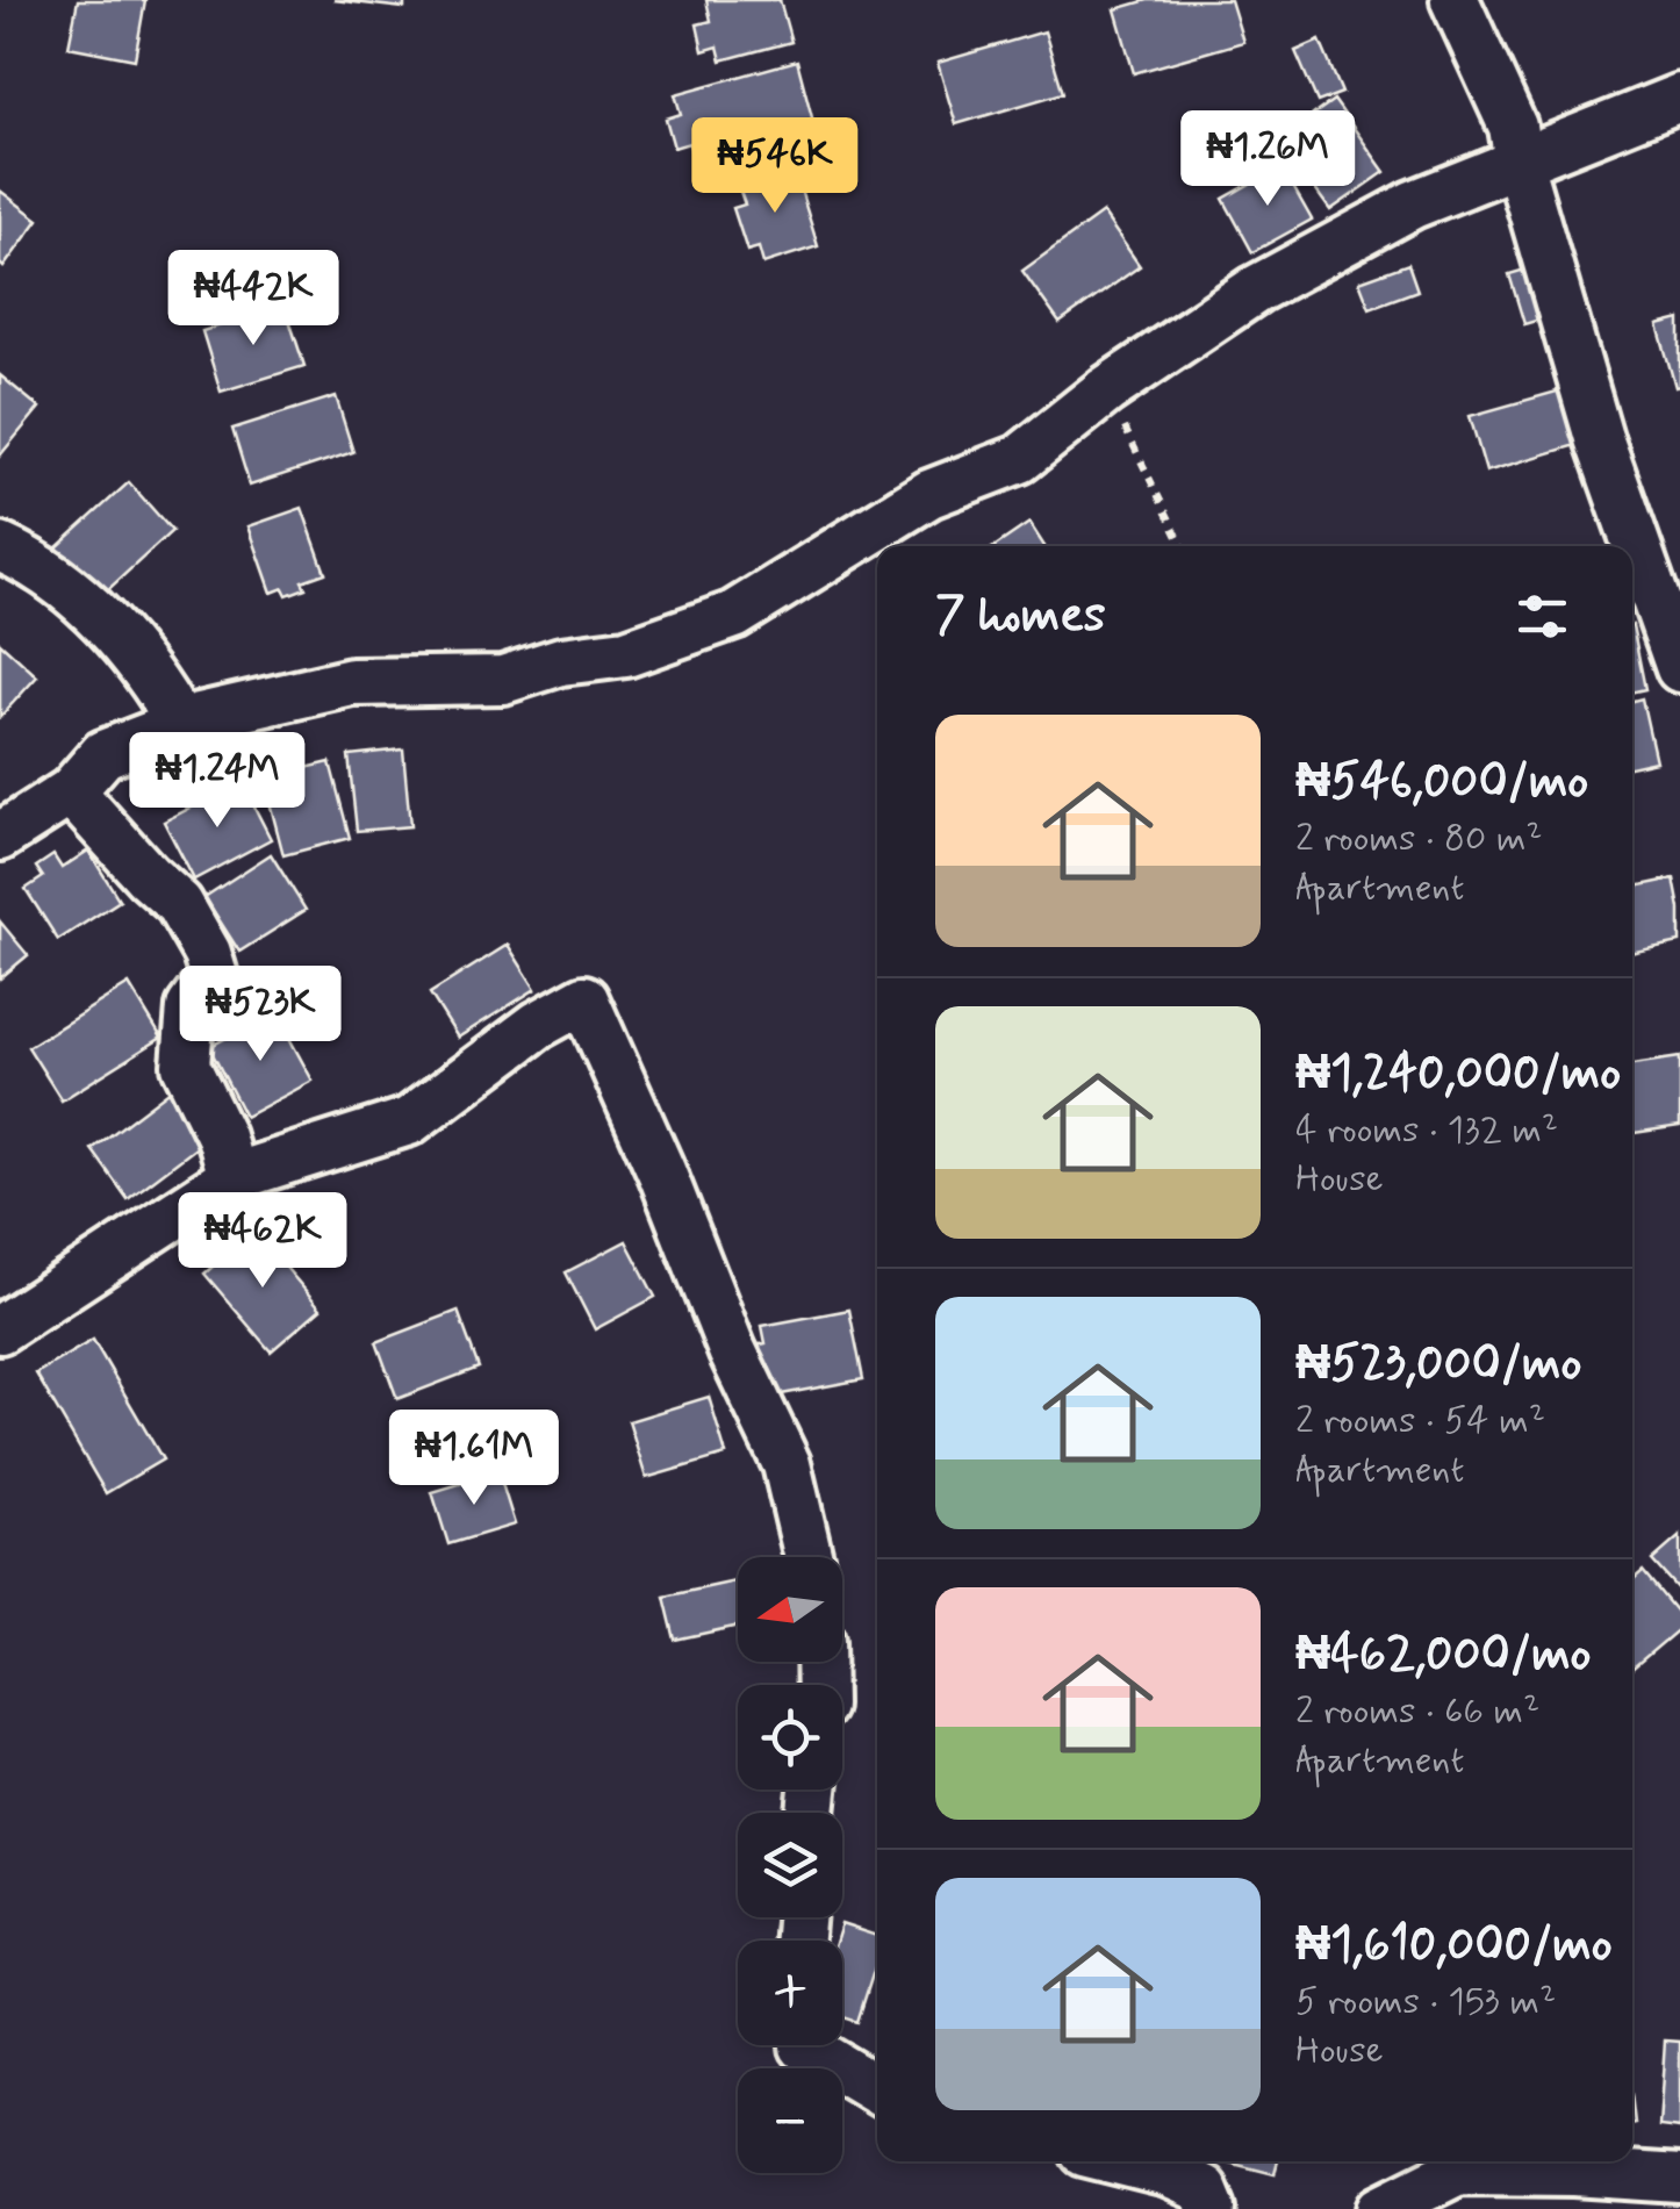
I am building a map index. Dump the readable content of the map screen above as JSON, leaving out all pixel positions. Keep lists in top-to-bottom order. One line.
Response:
{"north":"left","page":{"price":["₦1.26M","₦546K","₦442K","₦1.24M","₦523K","₦462K","₦1.61M"],"heading":"7 homes","list":[{"name":"₦546,000/mo","note":"2 rooms · 80 m² · Apartment"},{"name":"₦1,240,000/mo","note":"4 rooms · 132 m² · House"},{"name":"₦523,000/mo","note":"2 rooms · 54 m² · Apartment"},{"name":"₦462,000/mo","note":"2 rooms · 66 m² · Apartment"},{"name":"₦1,610,000/mo","note":"5 rooms · 153 m² · House"}],"map_buttons":["+","−"]}}
